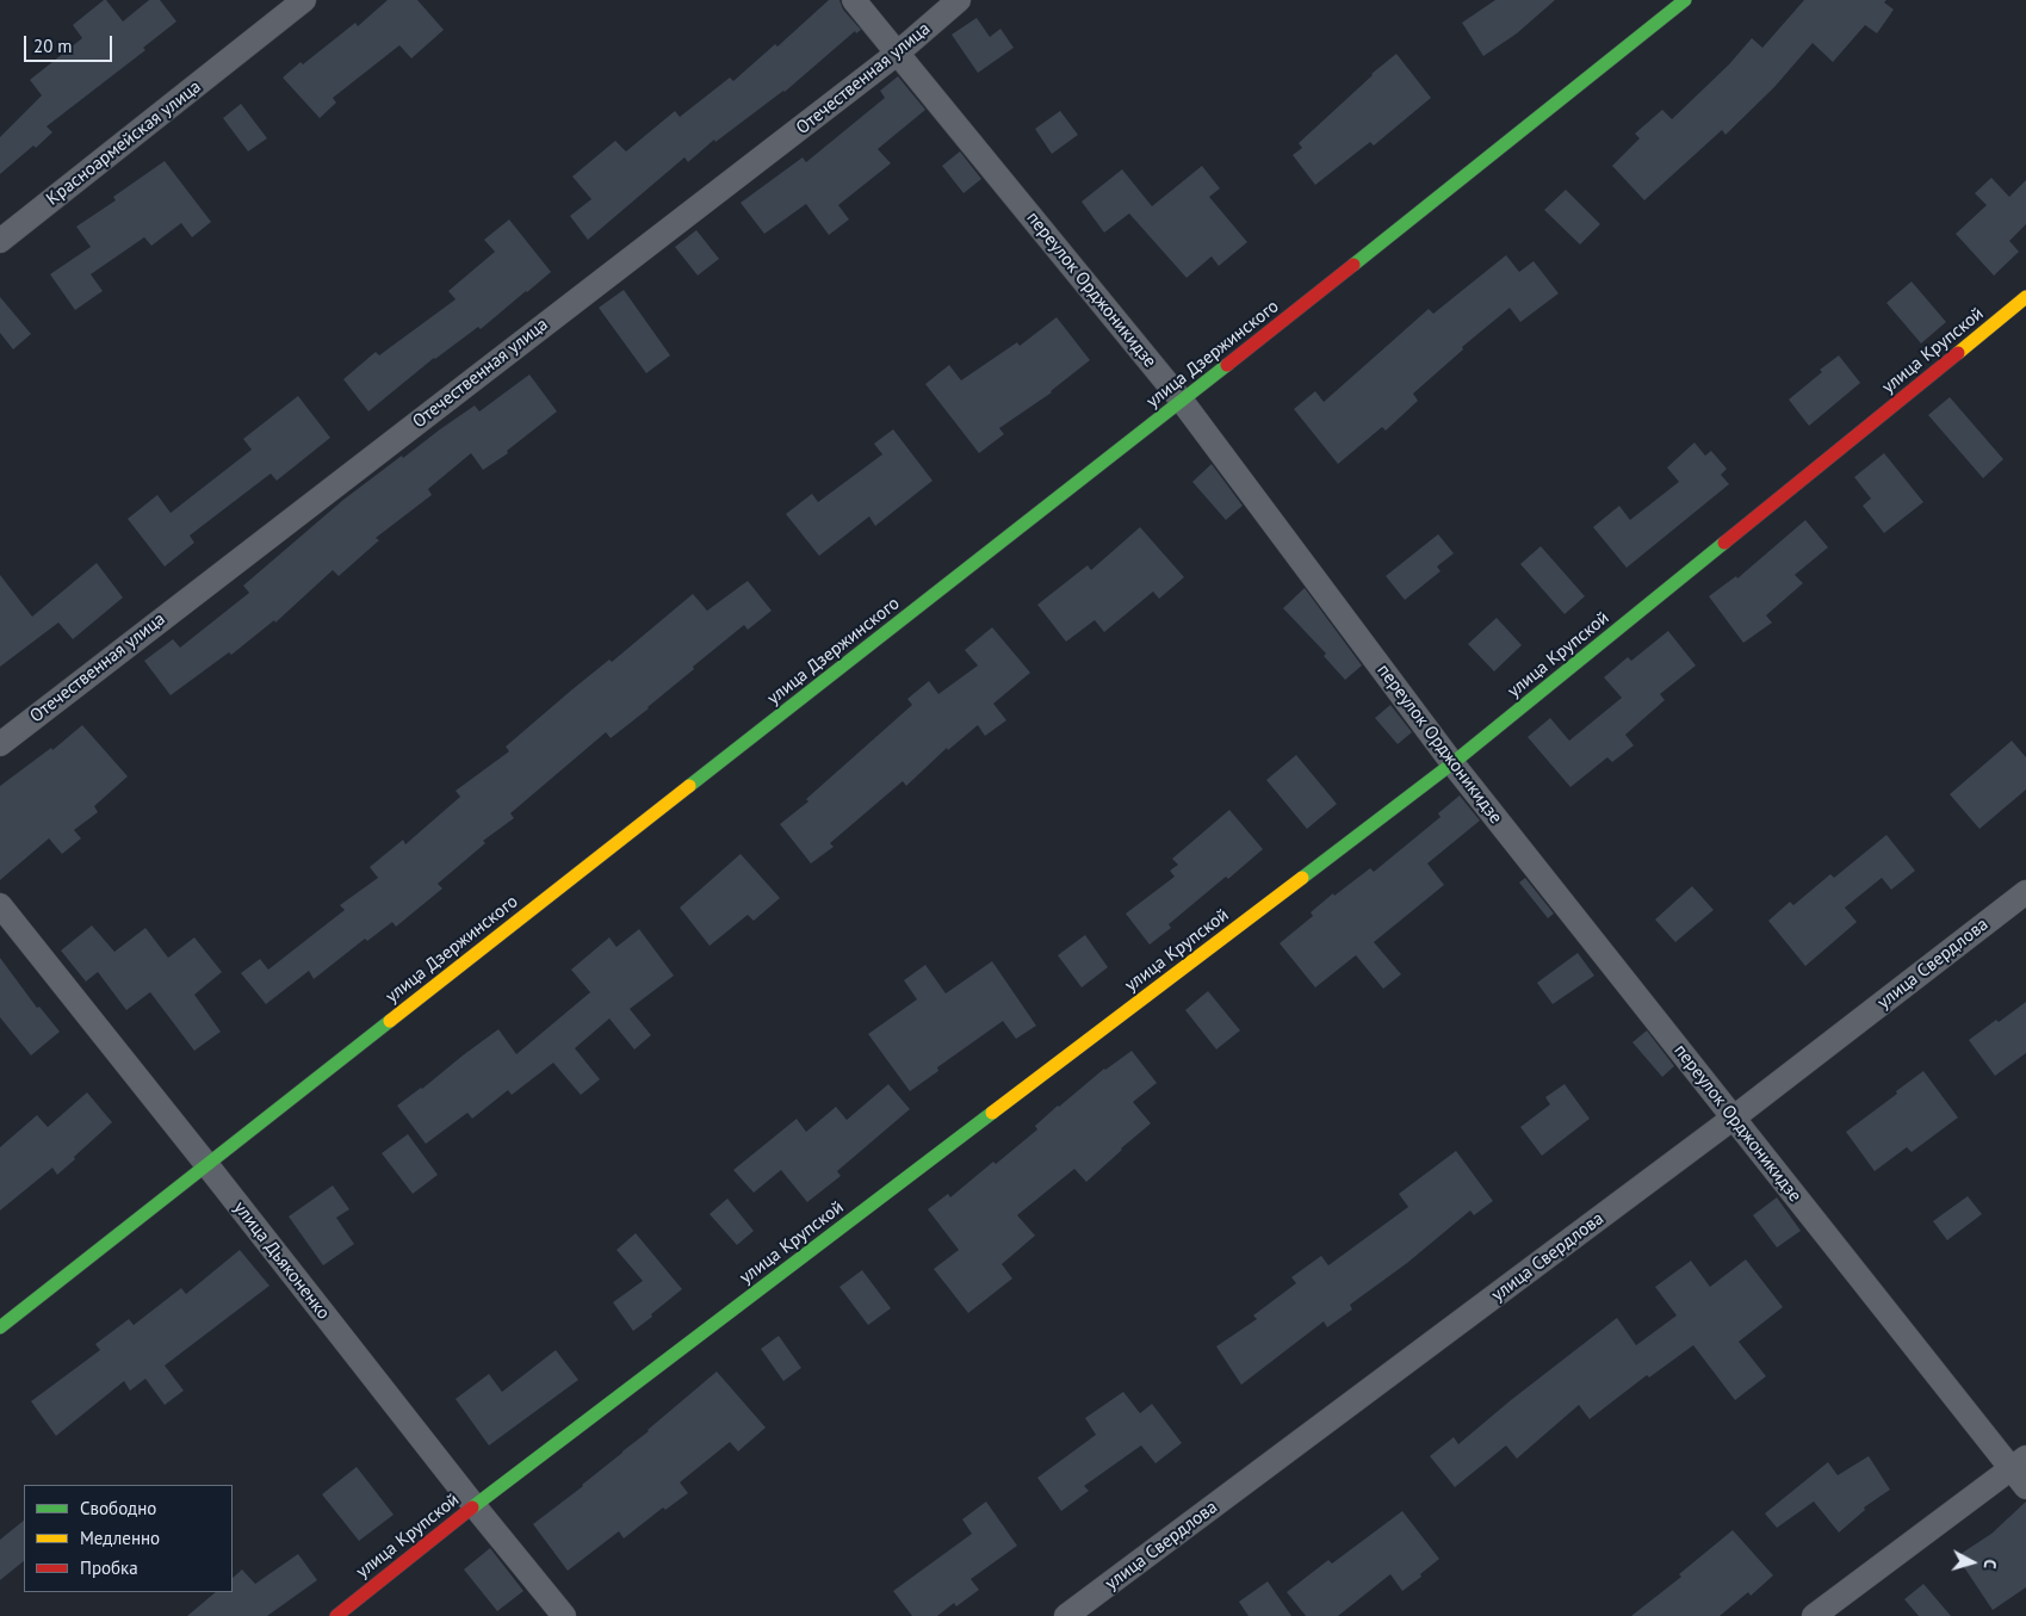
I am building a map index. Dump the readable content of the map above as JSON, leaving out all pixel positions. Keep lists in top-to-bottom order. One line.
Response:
{"streets":{"street":["Отечественная улица","Красноармейская улица","переулок Орджоникидзе","улица Крупской","улица Дзержинского","улица Свердлова","улица Дьяконенко"]},"crossings":[["Отечественная улица","переулок Орджоникидзе"],["переулок Орджоникидзе","улица Крупской"],["переулок Орджоникидзе","улица Дзержинского"],["переулок Орджоникидзе","улица Свердлова"],["улица Крупской","улица Дьяконенко"],["улица Дзержинского","улица Дьяконенко"]],"legend":["Свободно","Медленно","Пробка"],"scale_bar":"20 m","north":"right"}
